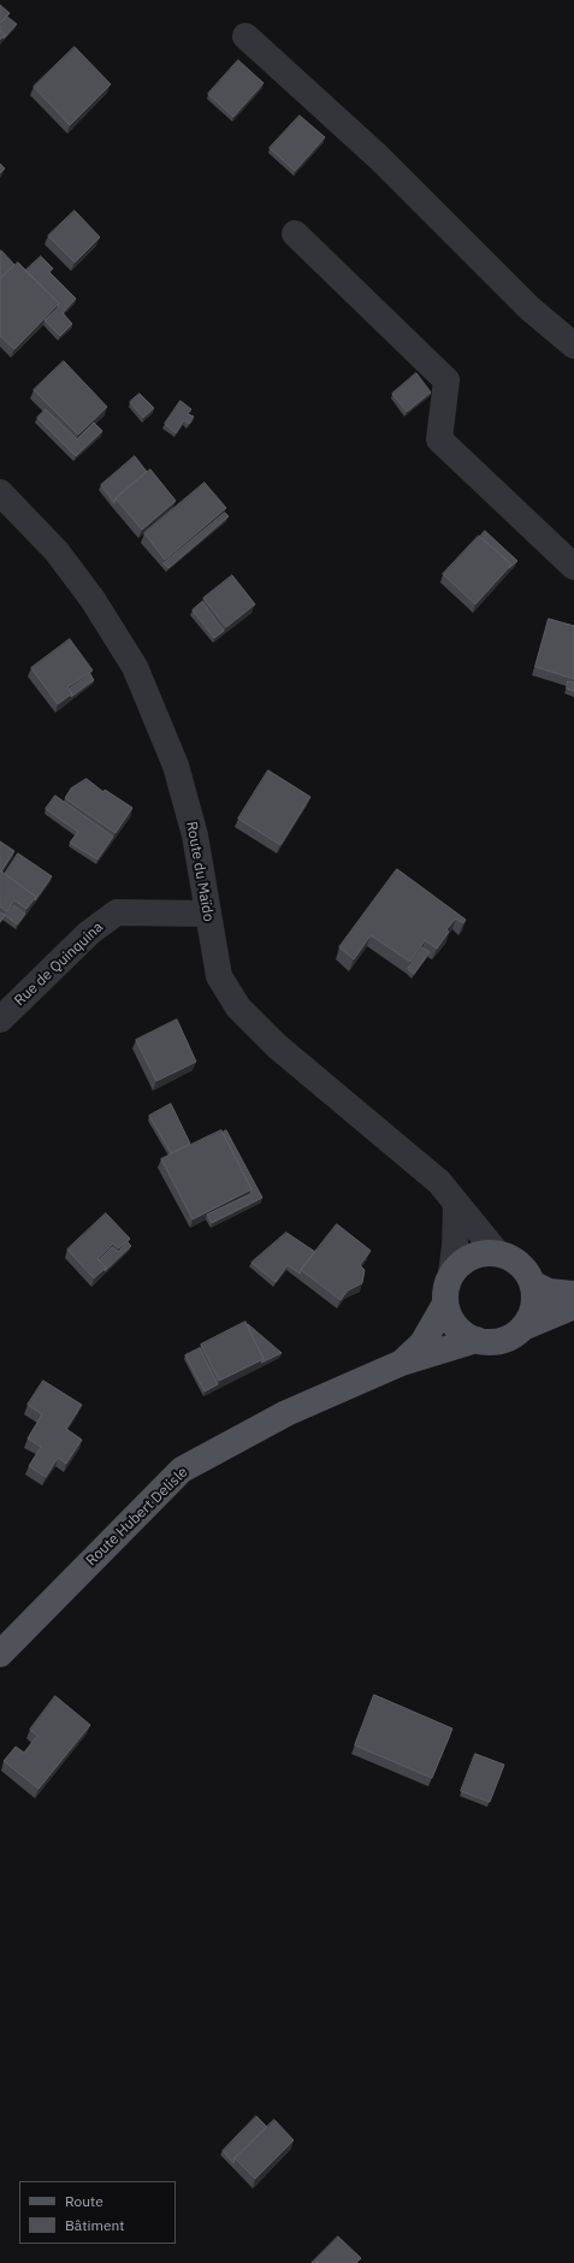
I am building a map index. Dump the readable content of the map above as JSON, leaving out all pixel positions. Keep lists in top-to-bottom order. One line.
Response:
{"streets":{"main road":["Route Hubert Delisle"],"street":["Route du Maïdo","Rue de Quinquina"]},"crossings":[["Route du Maïdo","Rue de Quinquina"],["Route du Maïdo","Route Hubert Delisle"]],"legend":["Route","Bâtiment"]}
